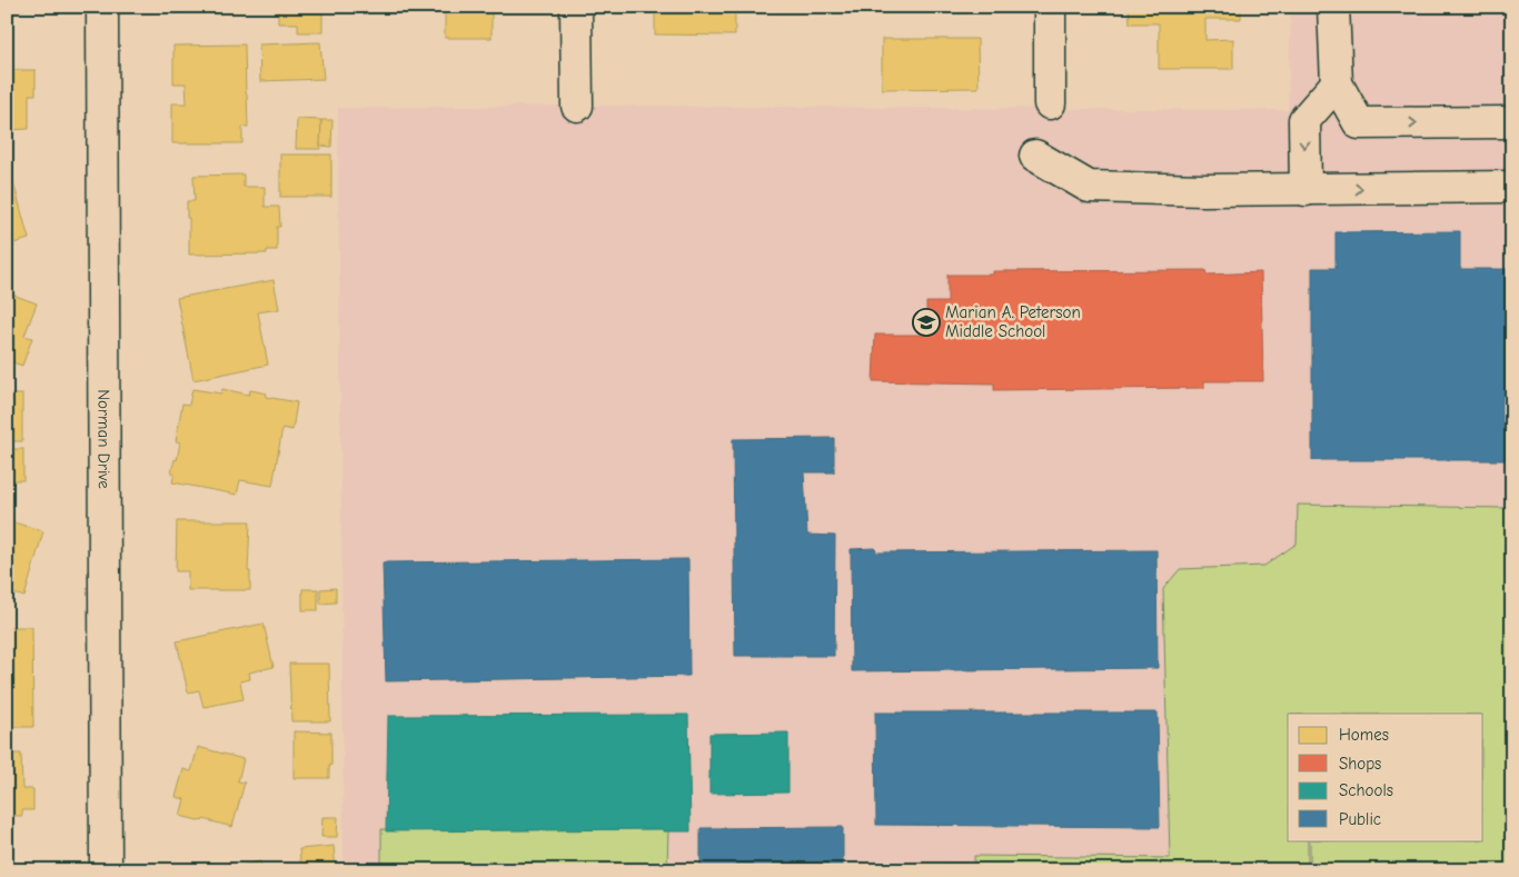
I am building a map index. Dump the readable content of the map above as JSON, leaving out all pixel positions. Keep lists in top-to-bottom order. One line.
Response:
{"streets":{"street":["Norman Drive"]},"places":{"school or university":["Marian A. Peterson Middle School"]},"legend":["Homes","Shops","Schools","Public"]}
